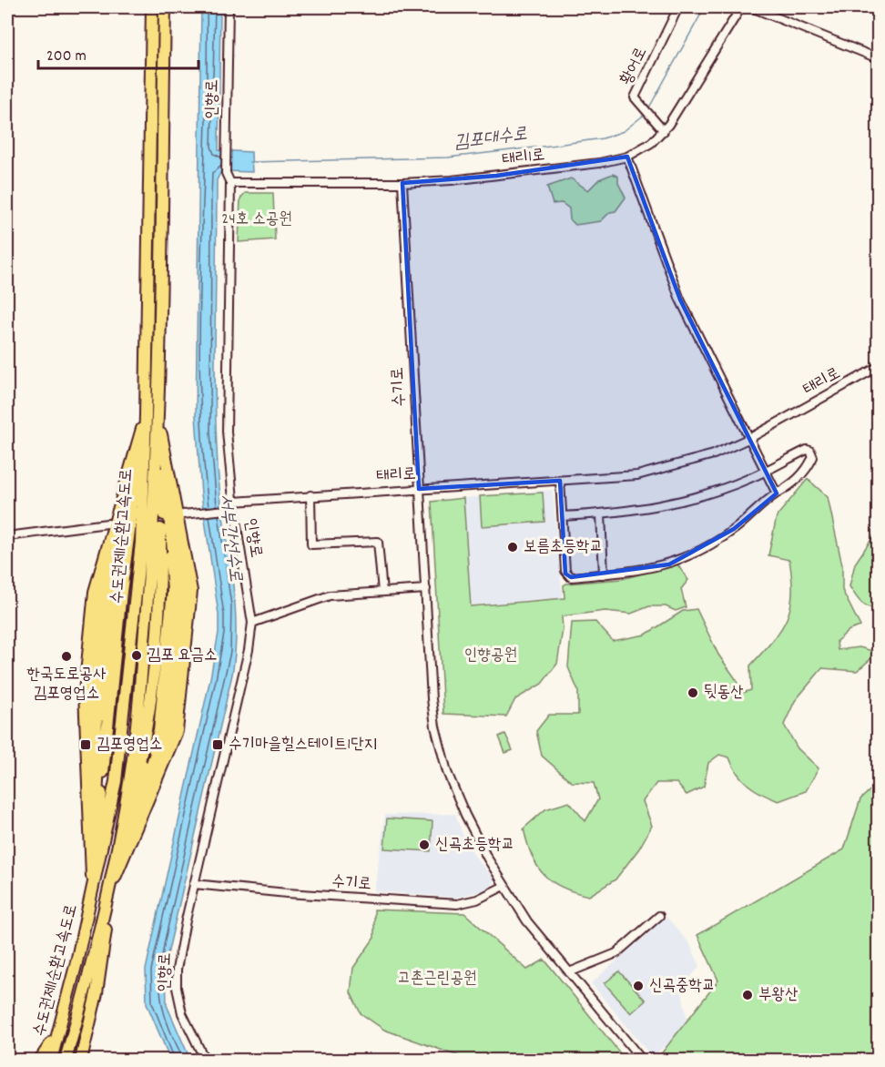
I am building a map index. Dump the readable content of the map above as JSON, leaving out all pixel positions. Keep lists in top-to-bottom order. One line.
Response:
{"streets":{"highway":["수도권제1순환고속도로"],"street":["황어로","인향로","태리1로","태리로","수기로"]},"crossings":[["황어로","태리1로"],["인향로","태리1로"],["인향로","태리로"],["인향로","수기로"],["태리1로","수기로"],["태리로","수기로"]],"water":["김포대수로","서부간선수로"],"parks":["24호 소공원","인향공원","고촌근린공원"],"places":{"other":["보름초등학교","김포 요금소","한국도로공사 김포영업소","뒷동산","신곡초등학교","신곡중학교","부왕산"],"transit":["김포영업소","수기마을힐스테이트1단지"]},"scale_bar":"200 m"}
